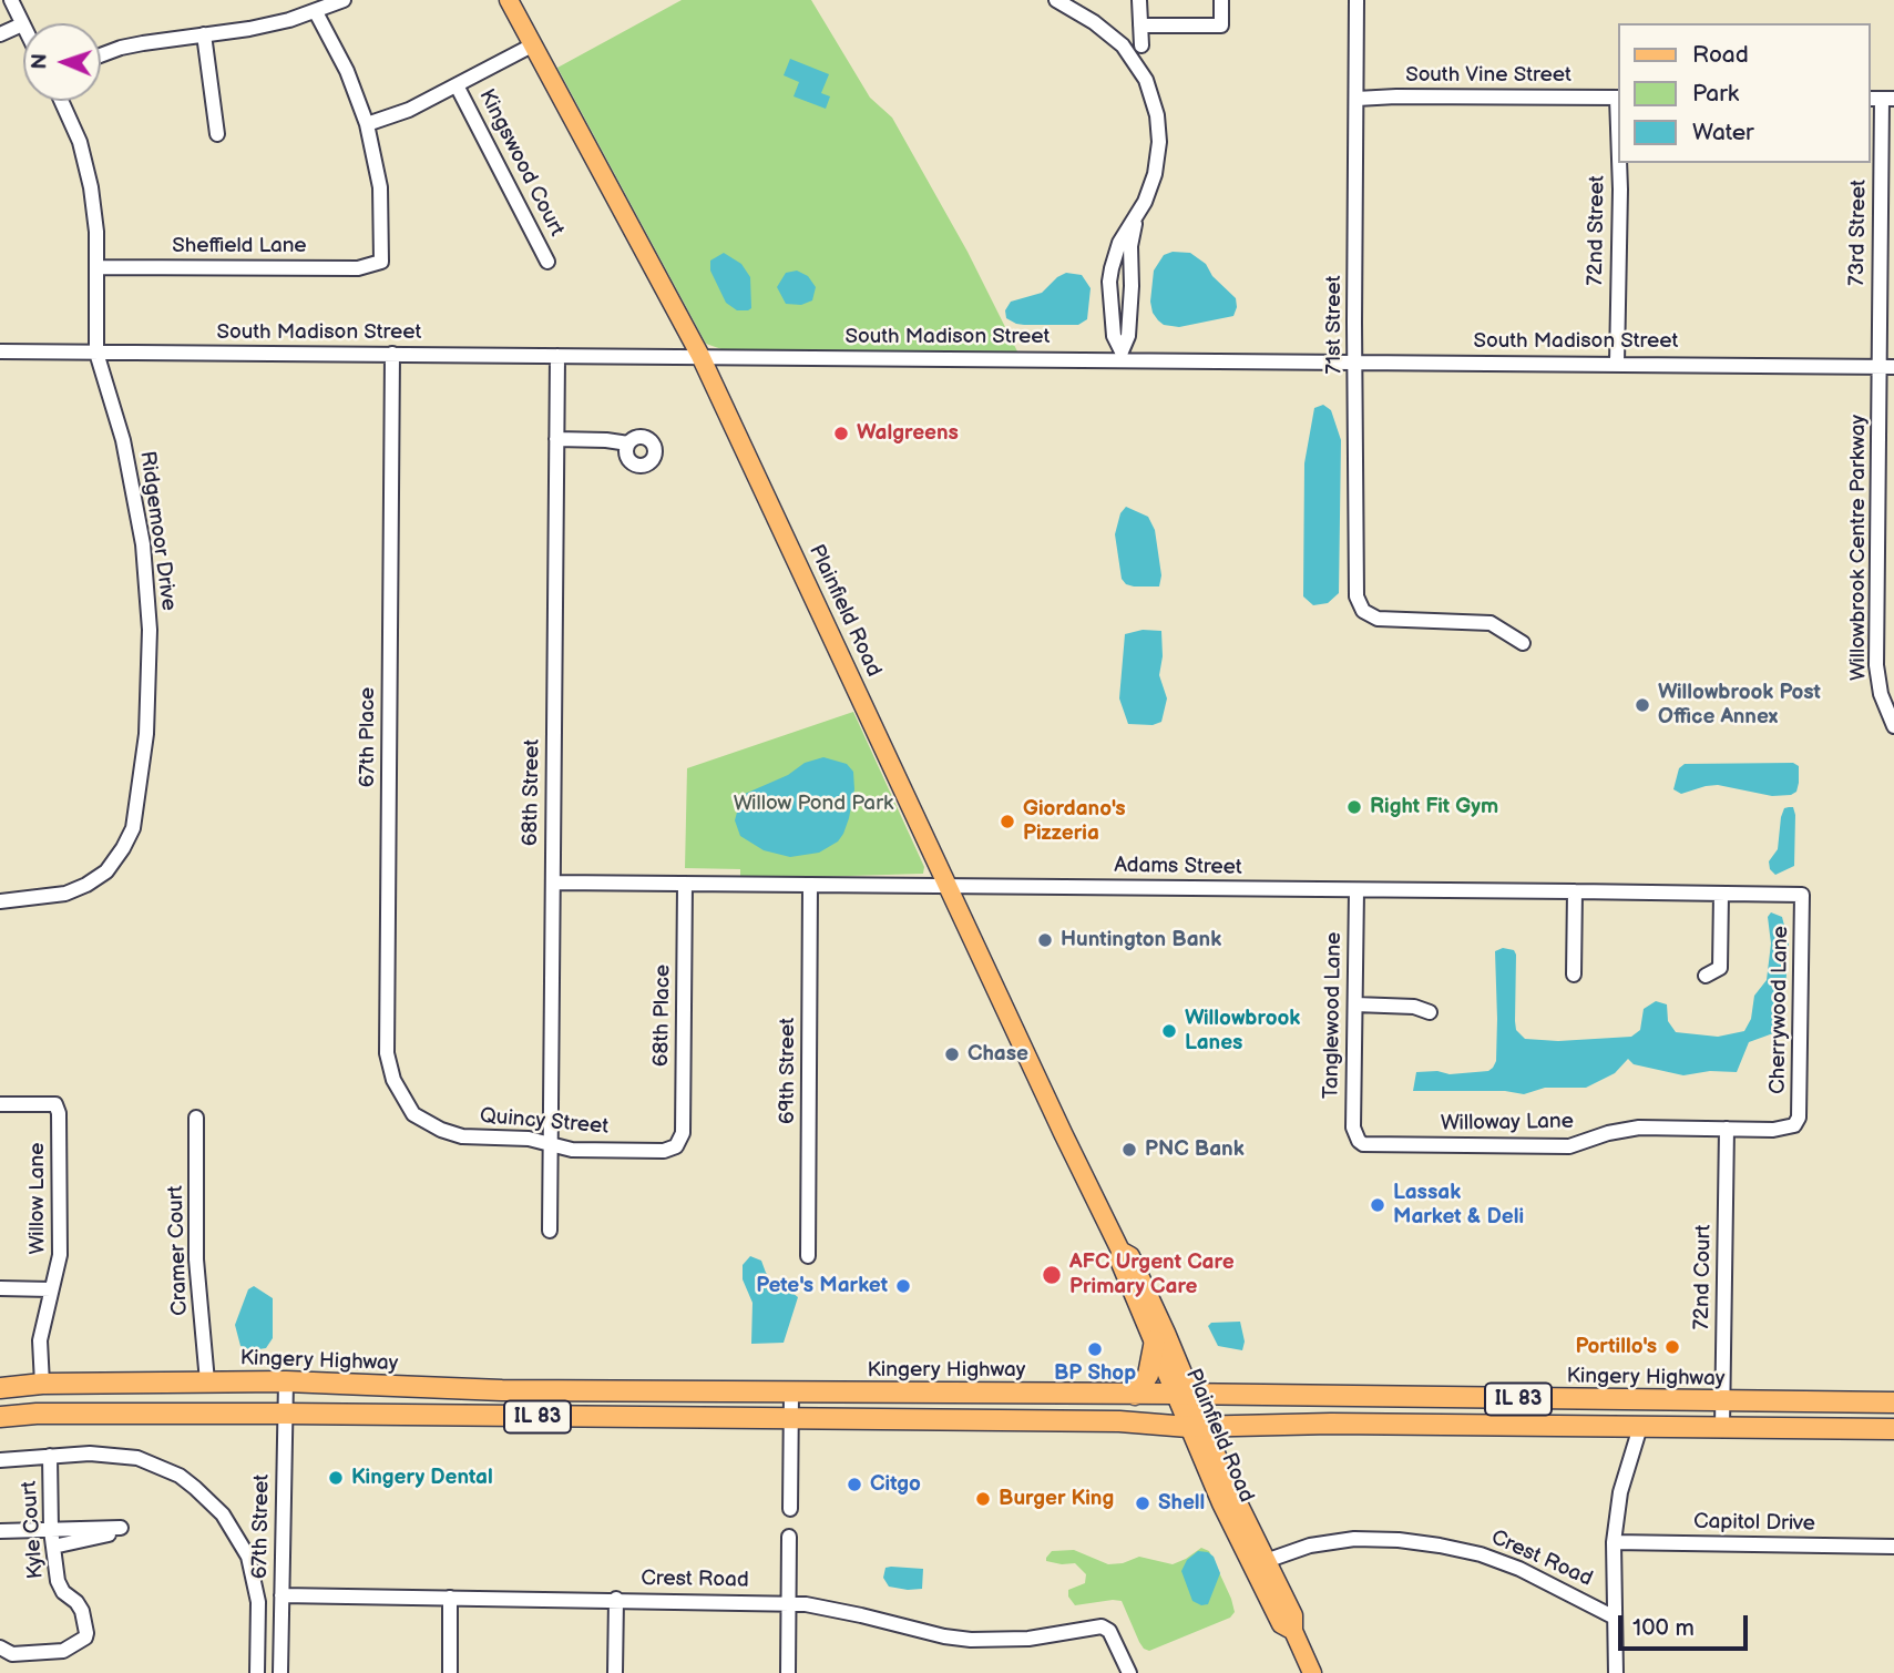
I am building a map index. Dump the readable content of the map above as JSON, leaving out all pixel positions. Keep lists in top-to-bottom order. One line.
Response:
{"streets":{"highway":["Kingery Highway","IL 83"],"main road":["Plainfield Road"],"street":["South Vine Street","Kingswood Court","72nd Street","73rd Street","Sheffield Lane","71st Street","South Madison Street","Ridgemoor Drive","Willowbrook Centre Parkway","67th Place","68th Street","Adams Street","Cherrywood Lane","68th Place","Tanglewood Lane","69th Street","Quincy Street","Willoway Lane","Willow Lane","Cramer Court","72nd Court","Capitol Drive","67th Street","Kyle Court","Crest Road"]},"crossings":[["South Vine Street","71st Street"],["72nd Street","South Madison Street"],["73rd Street","South Madison Street"],["73rd Street","Willowbrook Centre Parkway"],["Sheffield Lane","Ridgemoor Drive"],["71st Street","South Madison Street"],["South Madison Street","Ridgemoor Drive"],["South Madison Street","Willowbrook Centre Parkway"],["South Madison Street","Plainfield Road"],["South Madison Street","67th Place"],["South Madison Street","68th Street"],["Plainfield Road","Adams Street"],["Plainfield Road","Kingery Highway"],["Plainfield Road","IL 83"],["Plainfield Road","Crest Road"],["67th Place","Quincy Street"],["68th Street","Adams Street"],["68th Street","Quincy Street"],["Adams Street","Cherrywood Lane"],["Adams Street","68th Place"],["Adams Street","Tanglewood Lane"],["Adams Street","69th Street"],["Cherrywood Lane","Willoway Lane"],["68th Place","Quincy Street"],["Tanglewood Lane","Willoway Lane"],["Willoway Lane","72nd Court"],["Willow Lane","Kingery Highway"],["Cramer Court","Kingery Highway"],["72nd Court","Kingery Highway"],["72nd Court","IL 83"],["Kingery Highway","67th Street"],["IL 83","67th Street"],["67th Street","Crest Road"]],"parks":["Willow Pond Park"],"places":["Walgreens","Willowbrook Post Office Annex","Right Fit Gym","Giordano's Pizzeria","Huntington Bank","Willowbrook Lanes","Chase","PNC Bank","Lassak Market & Deli","AFC Urgent Care Primary Care","Pete's Market","Portillo's","BP Shop","Kingery Dental","Citgo","Burger King","Shell"],"legend":["Road","Park","Water"],"scale_bar":"100 m","north":"left"}
